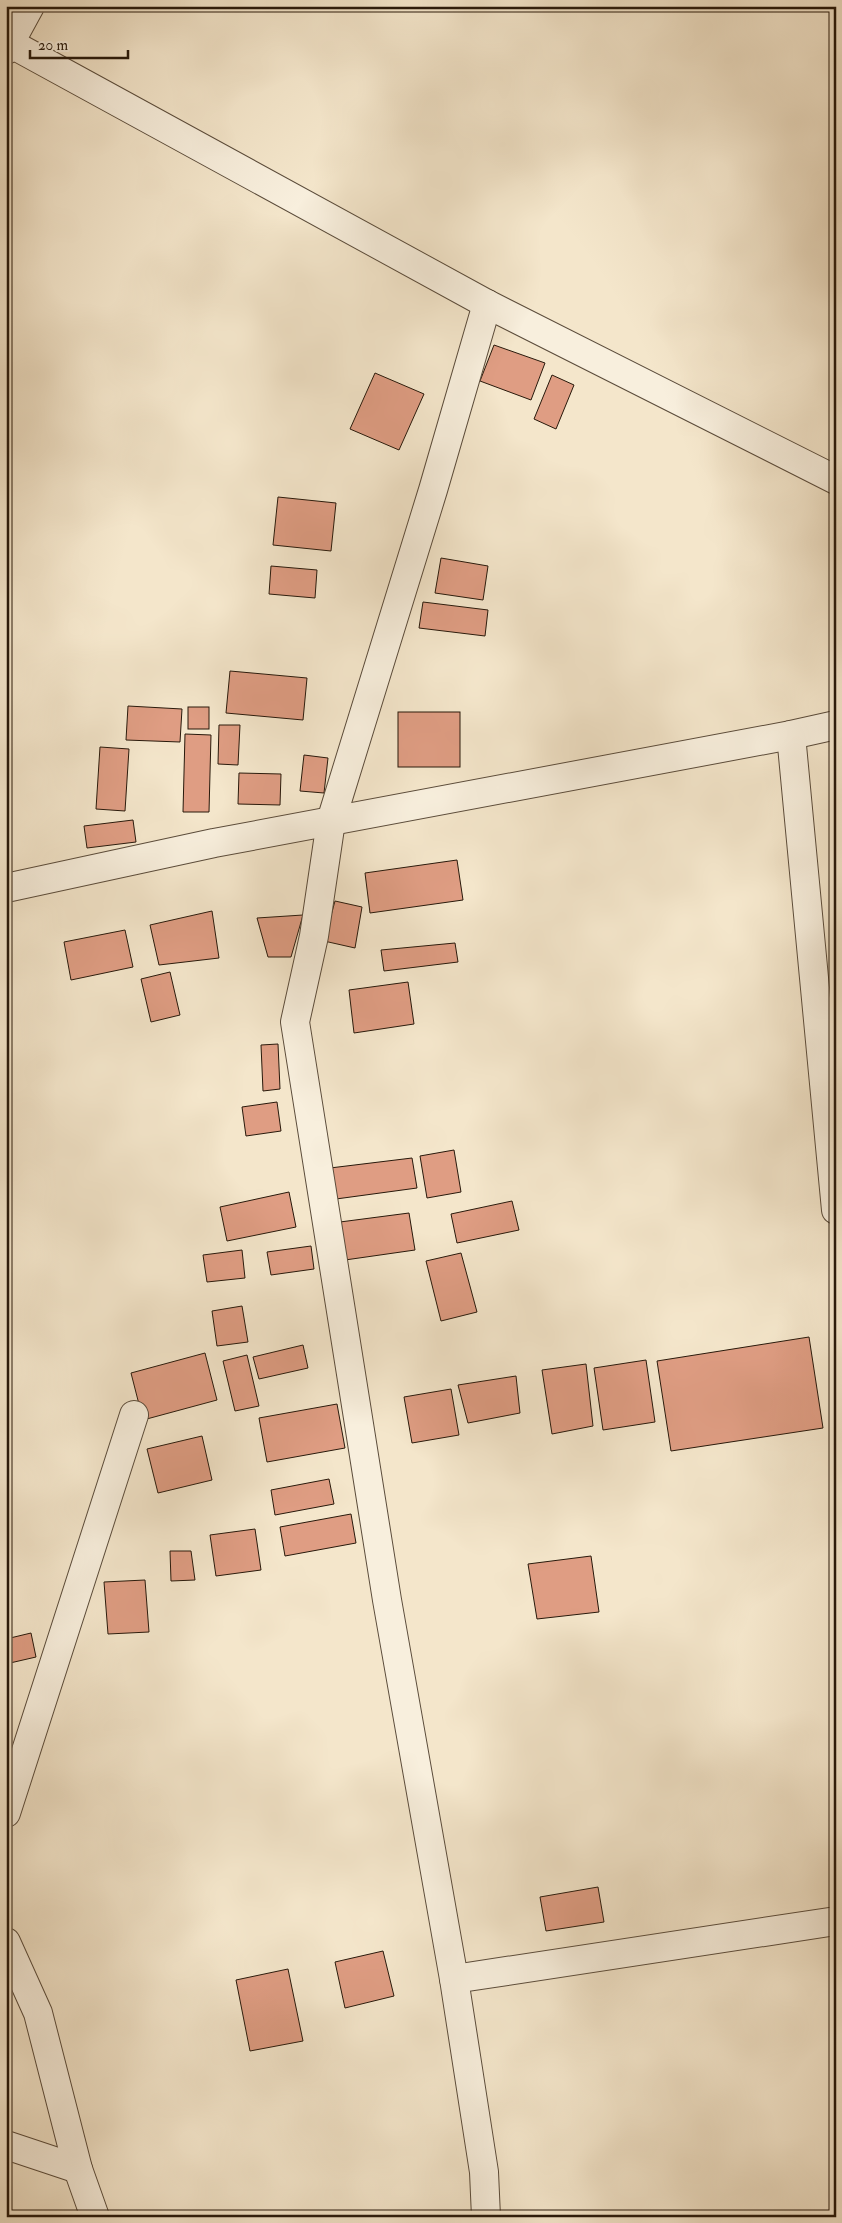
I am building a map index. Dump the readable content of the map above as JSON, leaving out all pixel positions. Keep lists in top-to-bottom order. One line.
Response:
{"scale_bar":"20 m"}
